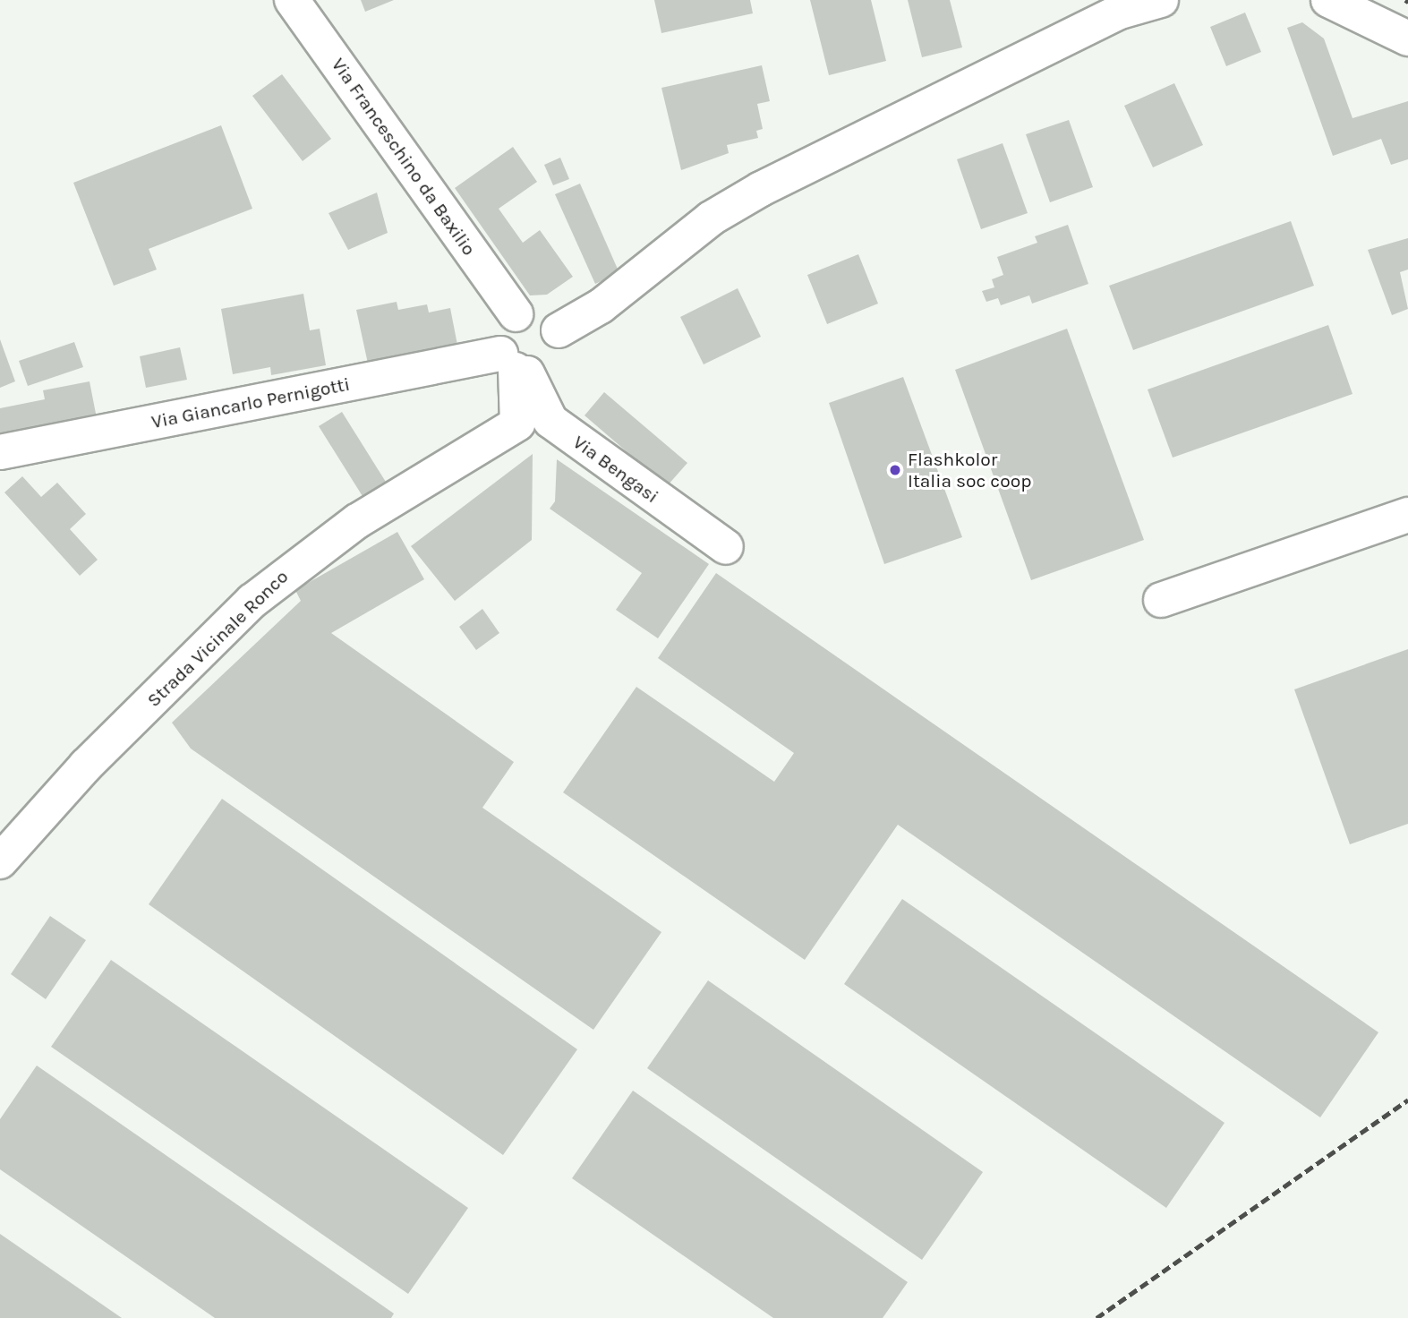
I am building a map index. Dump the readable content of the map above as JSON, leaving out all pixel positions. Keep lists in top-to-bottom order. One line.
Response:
{"streets":{"street":["Via Franceschino da Baxilio","Via Giancarlo Pernigotti","Via Bengasi","Strada Vicinale Ronco"]},"crossings":[["Via Franceschino da Baxilio","Via Giancarlo Pernigotti"],["Via Franceschino da Baxilio","Via Bengasi"],["Via Franceschino da Baxilio","Strada Vicinale Ronco"],["Via Giancarlo Pernigotti","Via Bengasi"],["Via Giancarlo Pernigotti","Strada Vicinale Ronco"],["Via Bengasi","Strada Vicinale Ronco"]],"places":["Flashkolor Italia soc coop"]}
